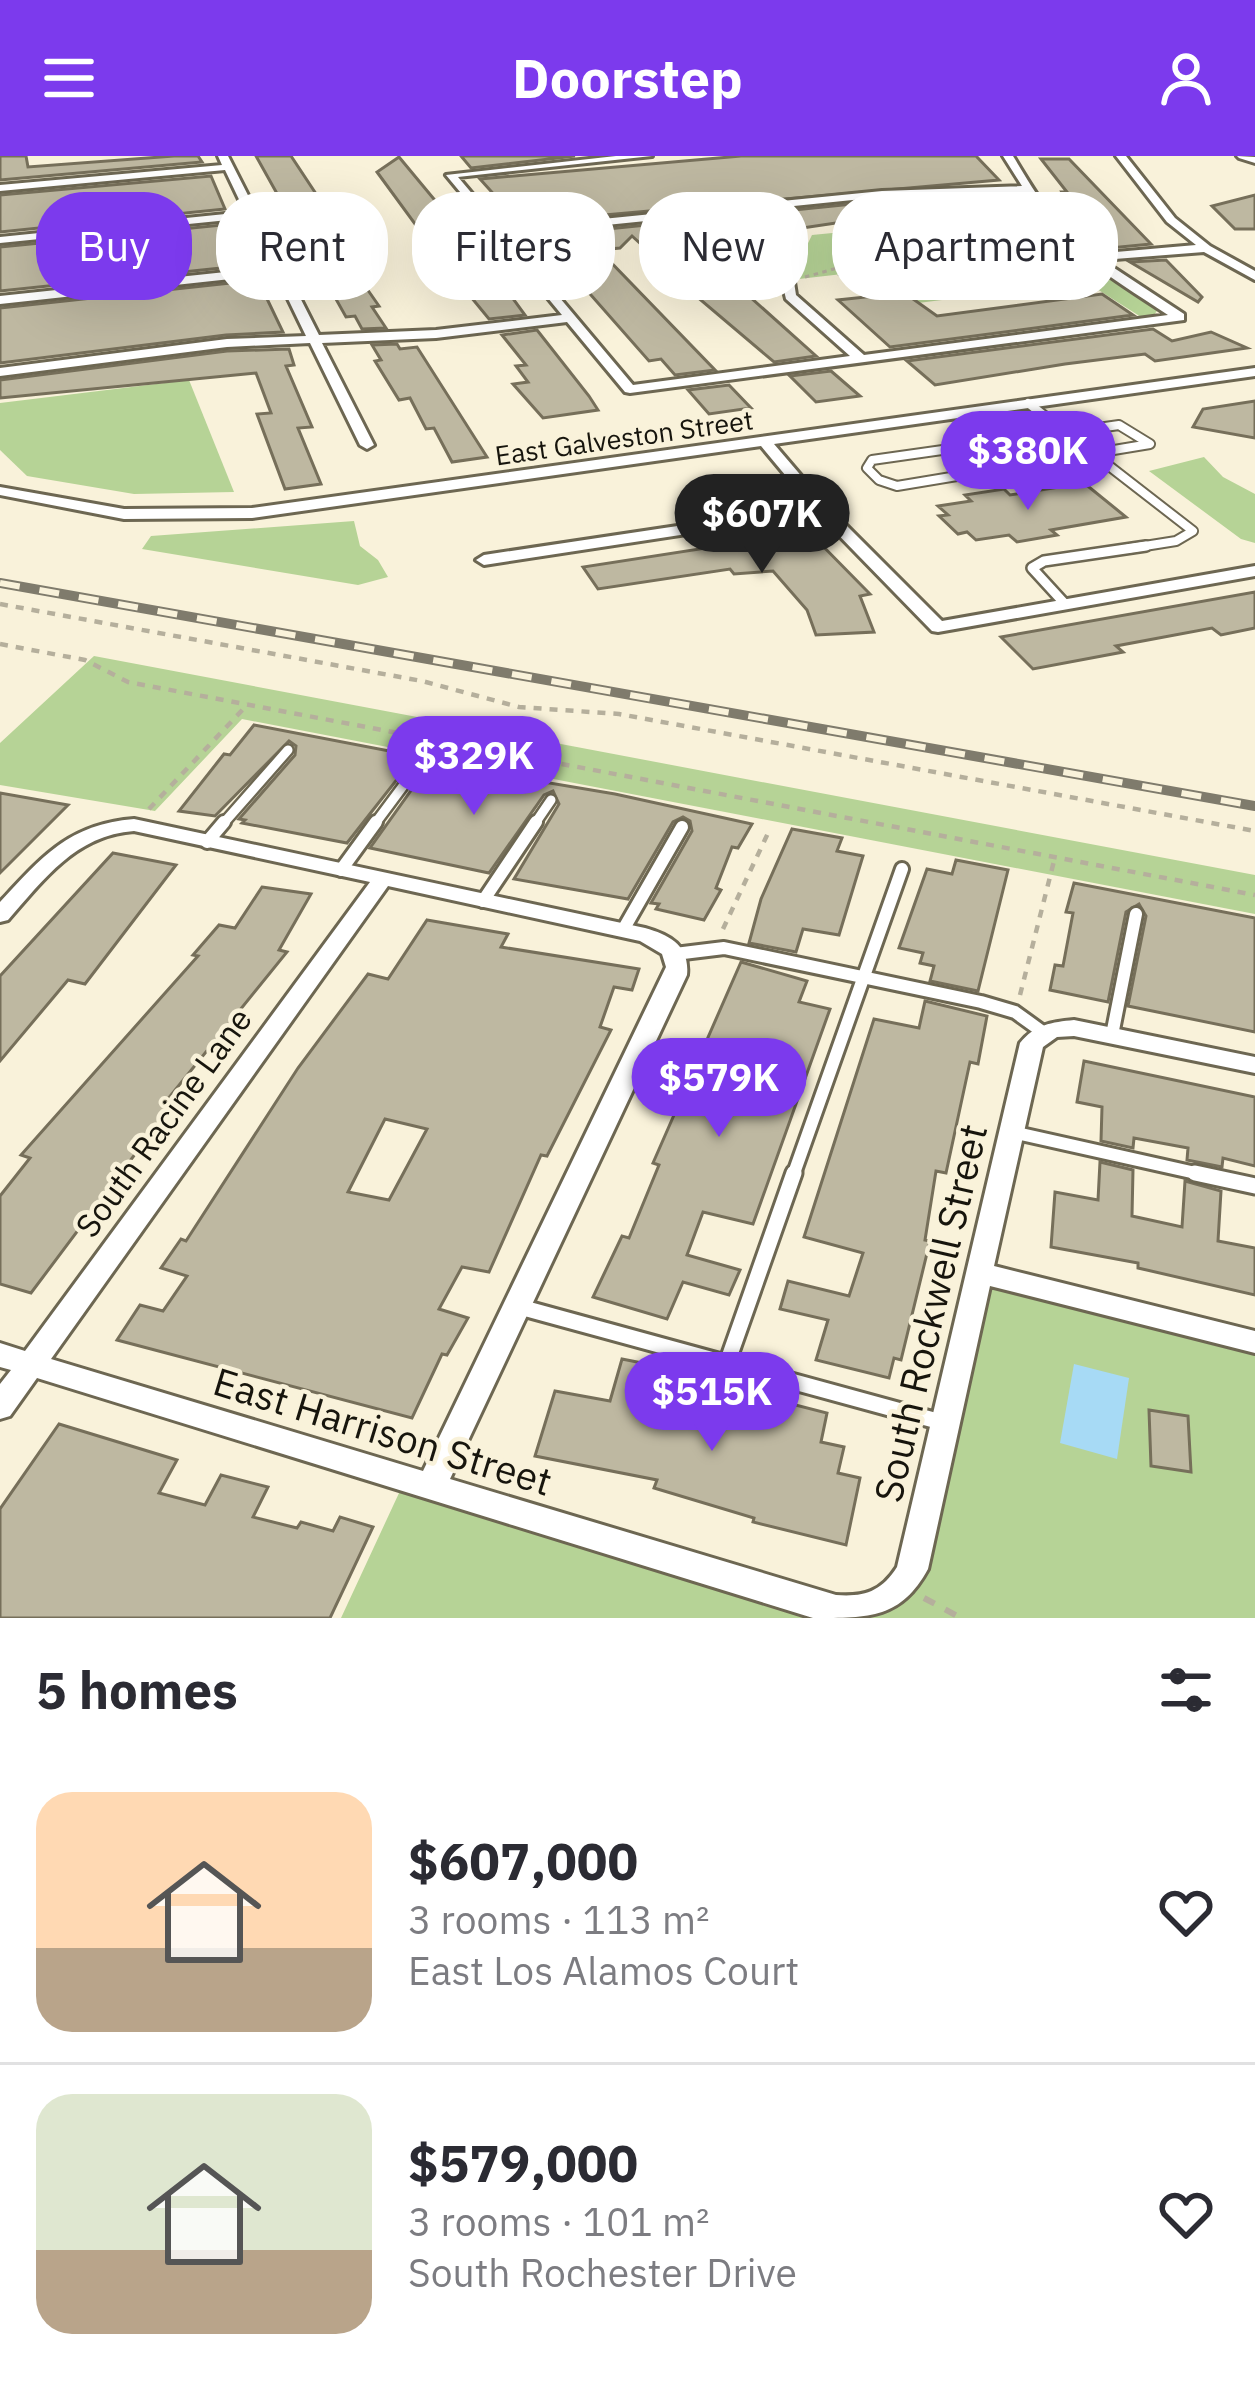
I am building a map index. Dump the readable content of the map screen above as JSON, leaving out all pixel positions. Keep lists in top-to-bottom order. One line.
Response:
{"streets":{"street":["East Galveston Street","South Racine Lane","South Rockwell Street","East Harrison Street"]},"crossings":[["South Racine Lane","East Harrison Street"],["South Rockwell Street","East Harrison Street"]],"page":{"header":"Doorstep","chip":["Buy","Rent","Filters","New","Apartment"],"price":["$380K","$607K","$329K","$579K","$515K"],"heading":"5 homes","list":[{"name":"$607,000","note":"3 rooms · 113 m² · East Los Alamos Court"},{"name":"$579,000","note":"3 rooms · 101 m² · South Rochester Drive"}]}}
